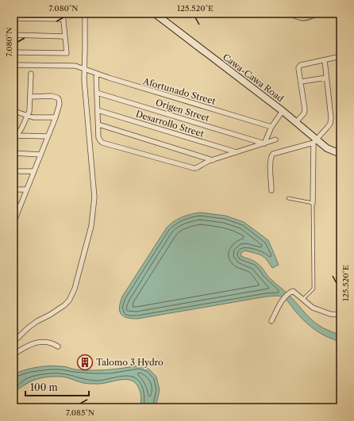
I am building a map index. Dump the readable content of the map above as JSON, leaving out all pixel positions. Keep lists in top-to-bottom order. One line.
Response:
{"streets":{"street":["Cawa-Cawa Road","Afortunado Street","Origen Street","Desarrollo Street"]},"places":{"building":["Talomo 3 Hydro"]},"scale_bar":"100 m","coordinates":["7.080°N","125.520°E","7.085°N"]}
